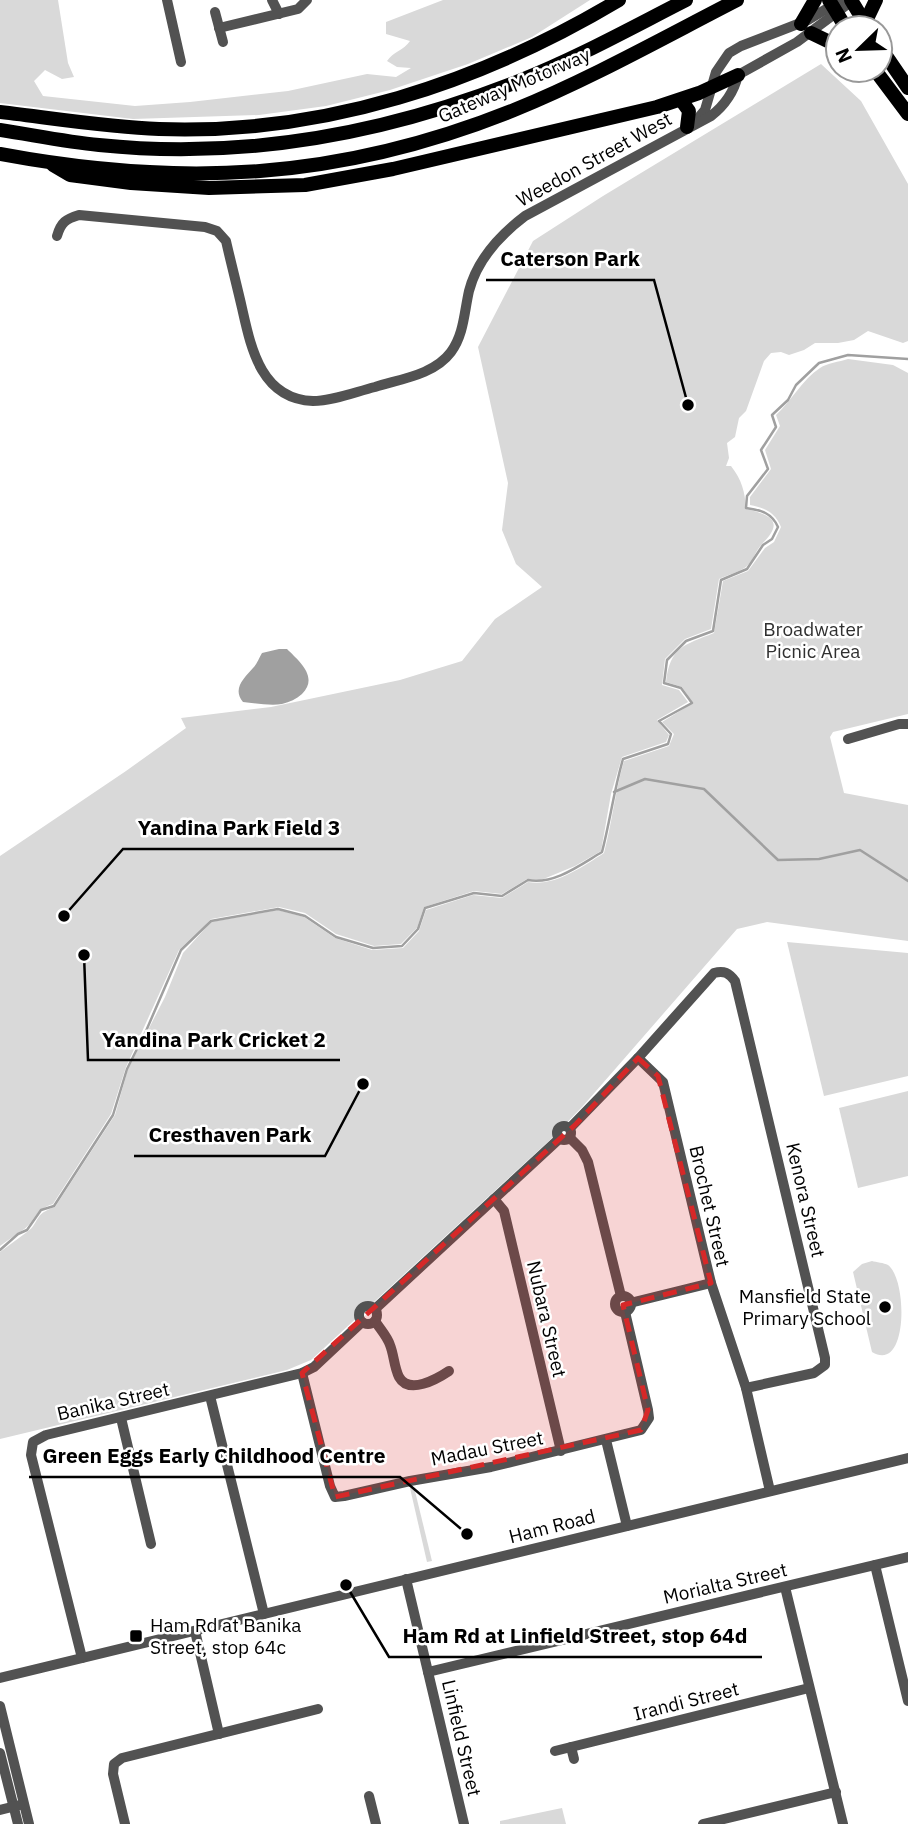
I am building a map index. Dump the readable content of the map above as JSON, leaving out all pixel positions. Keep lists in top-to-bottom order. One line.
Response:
{"streets":{"highway":["Gateway Motorway"],"street":["Weedon Street West","Kenora Street","Brochet Street","Nubara Street","Banika Street","Madau Street","Ham Road","Morialta Street","Irandi Street","Linfield Street"]},"crossings":[["Kenora Street","Brochet Street"],["Brochet Street","Ham Road"],["Nubara Street","Madau Street"],["Banika Street","Madau Street"],["Banika Street","Ham Road"],["Ham Road","Linfield Street"],["Morialta Street","Linfield Street"]],"parks":["Broadwater Picnic Area"],"places":{"other":["Caterson Park","Yandina Park Field 3","Yandina Park Cricket 2","Cresthaven Park","Mansfield State Primary School","Green Eggs Early Childhood Centre","Ham Rd at Linfield Street, stop 64d"],"transit":["Ham Rd at Banika Street, stop 64c"]},"north":"bottom left"}
